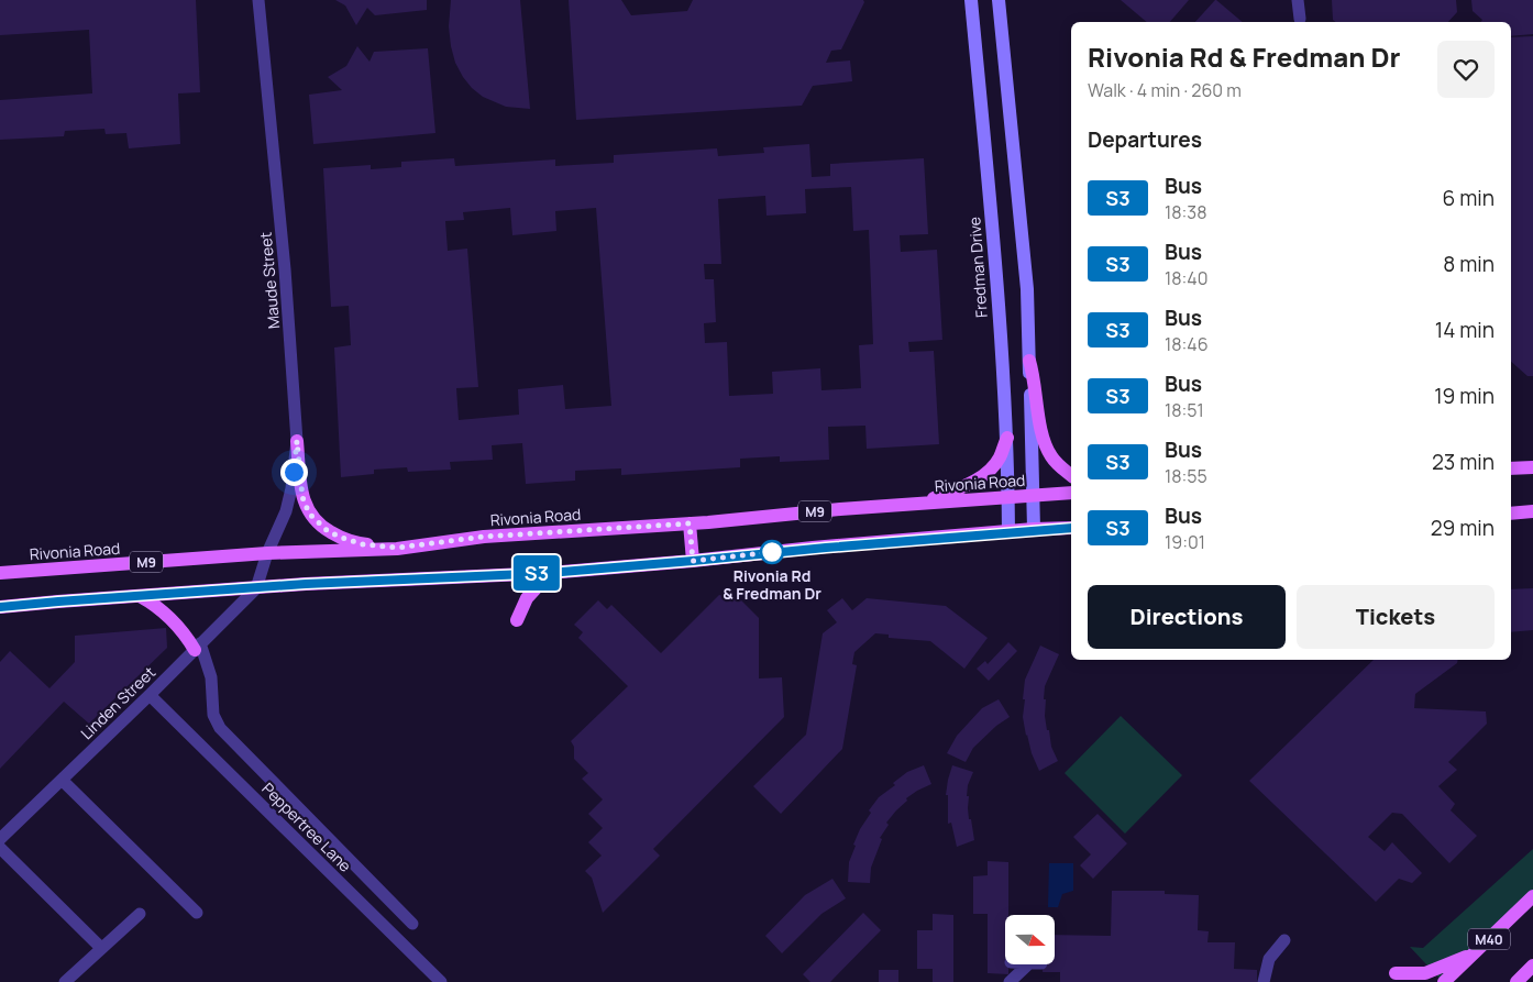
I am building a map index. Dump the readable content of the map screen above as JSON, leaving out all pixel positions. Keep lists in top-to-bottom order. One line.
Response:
{"streets":{"main road":["Rivonia Road","M9","M40"],"street":["Fredman Drive","Maude Street","Linden Street","Peppertree Lane"]},"crossings":[["Fredman Drive","Rivonia Road"],["Fredman Drive","M9"],["Maude Street","Rivonia Road"],["Maude Street","M9"],["Maude Street","Linden Street"],["M9","Linden Street"],["Linden Street","Peppertree Lane"]],"places":["Rivonia Rd & Fredman Dr"],"lines":["bus line S3"],"north":"right","page":{"on_map":"S3","heading":[["Rivonia Rd & Fredman Dr","Walk · 4 min · 260 m"],"Departures"],"list":[{"mark":"S3","name":"Bus","note":"18:38","value":"6 min"},{"mark":"S3","name":"Bus","note":"18:40","value":"8 min"},{"mark":"S3","name":"Bus","note":"18:46","value":"14 min"},{"mark":"S3","name":"Bus","note":"18:51","value":"19 min"},{"mark":"S3","name":"Bus","note":"18:55","value":"23 min"},{"mark":"S3","name":"Bus","note":"19:01","value":"29 min"}],"buttons":["Directions","Tickets"]}}
